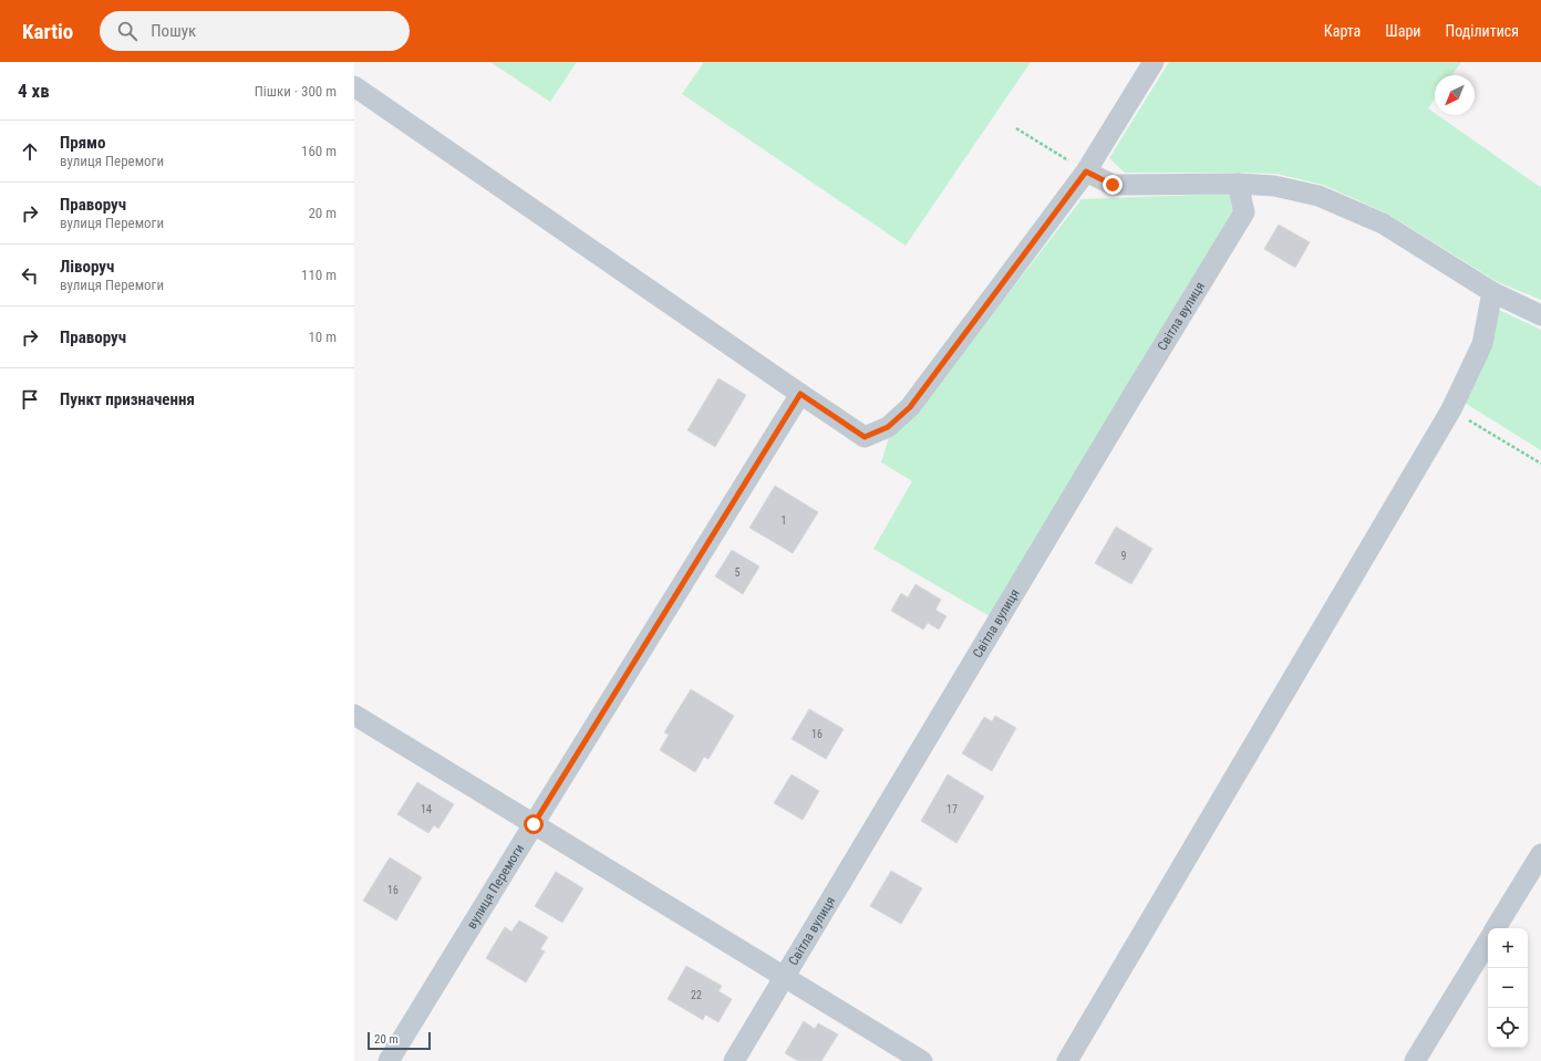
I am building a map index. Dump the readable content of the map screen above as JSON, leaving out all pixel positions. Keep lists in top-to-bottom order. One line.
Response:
{"streets":{"street":["Світла вулиця","вулиця Перемоги"]},"house_numbers":["1","9","5","16","14","17","16","22"],"scale_bar":"20 m","north":"bottom left","page":{"header":"Kartio","search":"Пошук","nav":["Карта","Шари","Поділитися"],"heading":["4 хв","Пішки · 300 m"],"list":[["Прямо","вулиця Перемоги","160 m"],["Праворуч","вулиця Перемоги","20 m"],["Ліворуч","вулиця Перемоги","110 m"],["Праворуч","10 m"],"Пункт призначення"],"map_buttons":["+","−"],"scale":"20 m"}}
